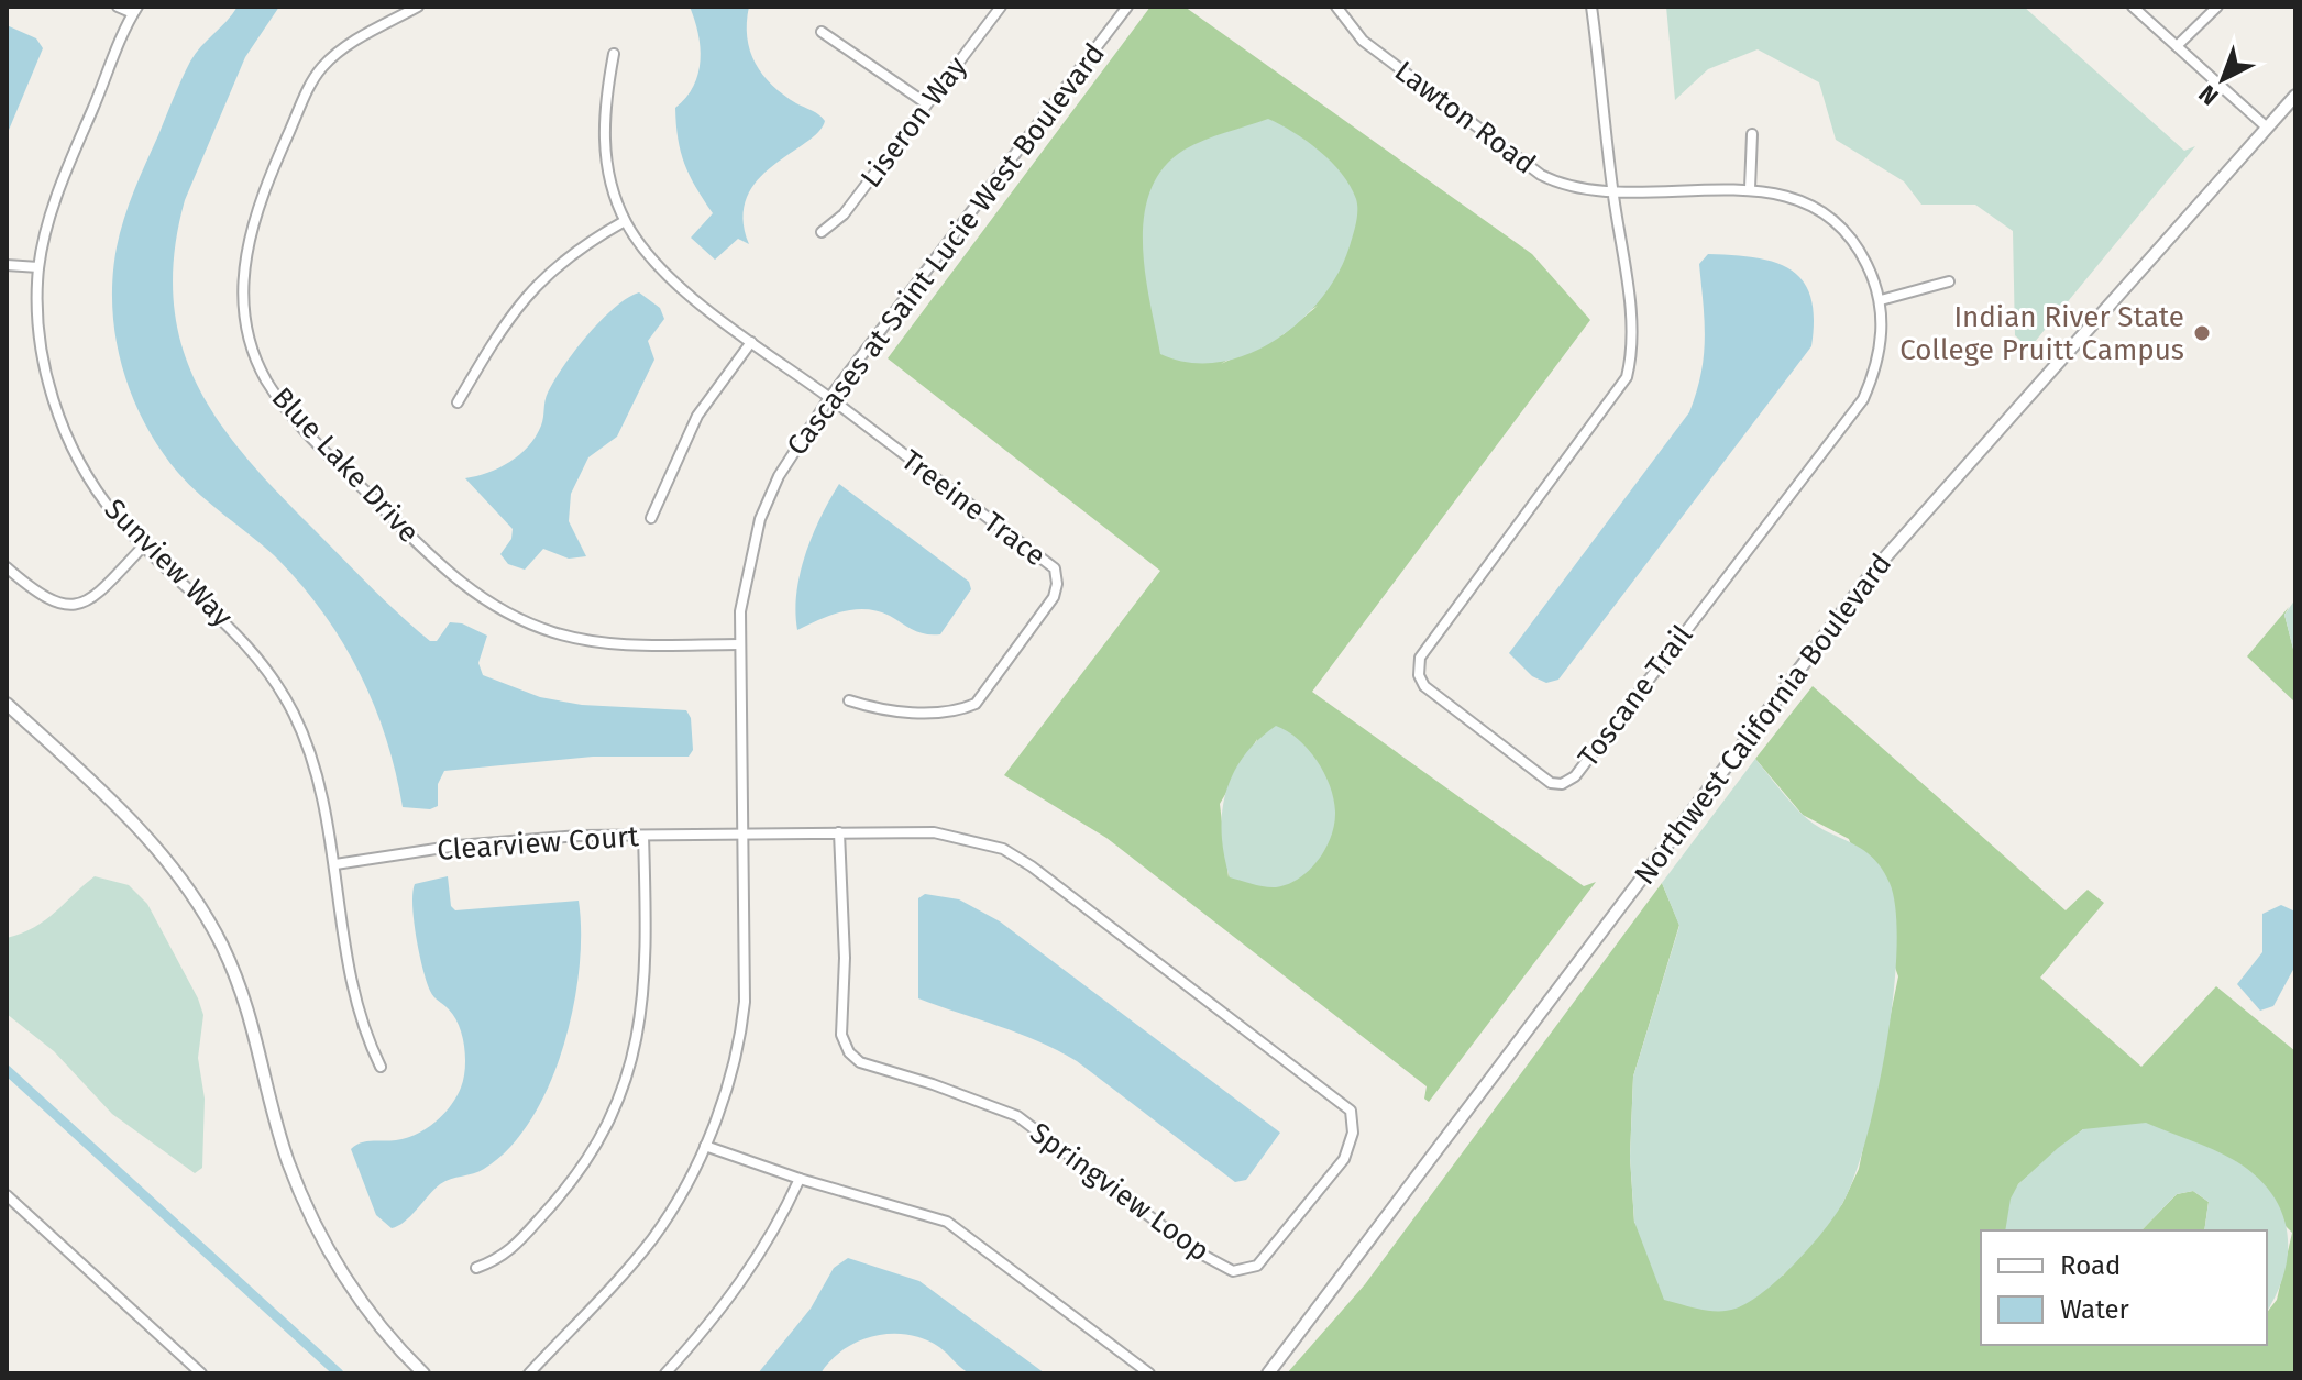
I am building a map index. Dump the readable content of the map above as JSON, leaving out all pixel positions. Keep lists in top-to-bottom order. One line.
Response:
{"streets":{"street":["Lawton Road","Liseron Way","Cascases at Saint Lucie West Boulevard","Blue Lake Drive","Treeine Trace","Sunview Way","Toscane Trail","Northwest California Boulevard","Clearview Court","Springview Loop"]},"crossings":[["Lawton Road","Toscane Trail"],["Cascases at Saint Lucie West Boulevard","Blue Lake Drive"],["Cascases at Saint Lucie West Boulevard","Treeine Trace"],["Cascases at Saint Lucie West Boulevard","Clearview Court"],["Cascases at Saint Lucie West Boulevard","Springview Loop"],["Sunview Way","Clearview Court"],["Clearview Court","Springview Loop"]],"places":["Indian River State College Pruitt Campus"],"legend":["Road","Water"],"north":"bottom left"}
